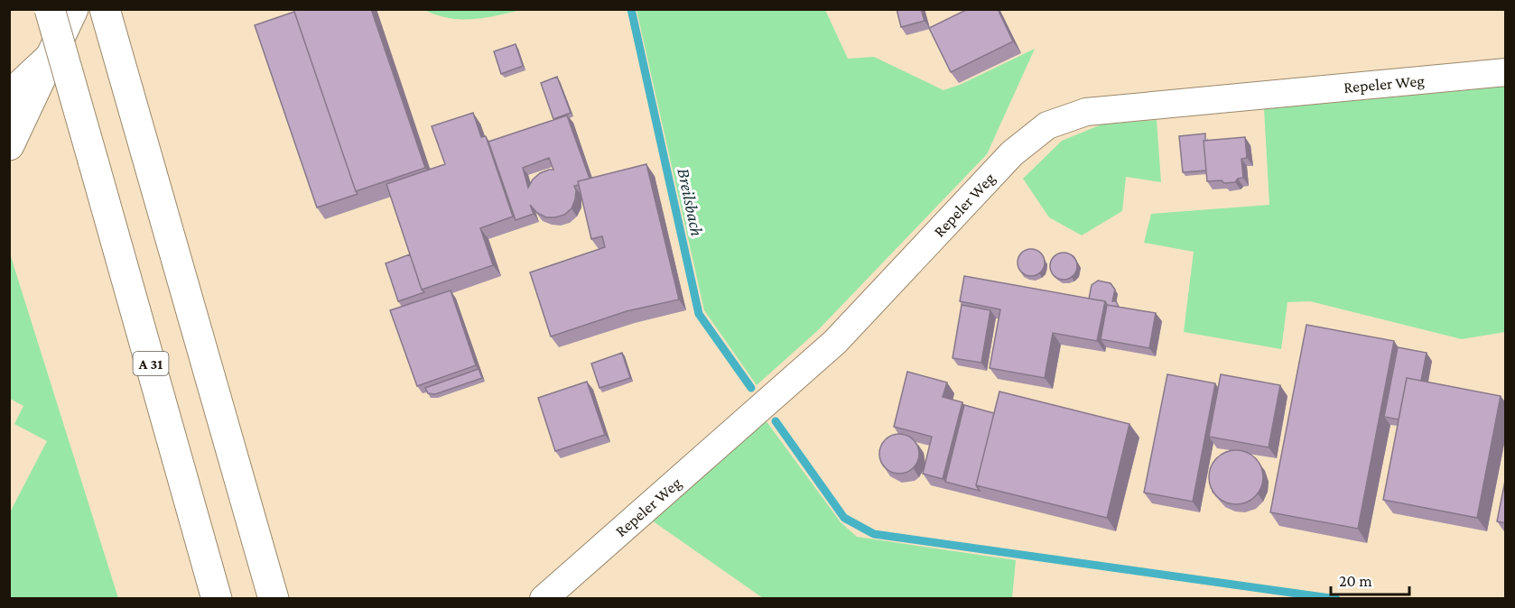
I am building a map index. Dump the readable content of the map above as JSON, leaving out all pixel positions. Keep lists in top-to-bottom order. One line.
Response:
{"streets":{"main road":["A 31"],"street":["Repeler Weg"]},"water":["Breilsbach"],"scale_bar":"20 m"}
